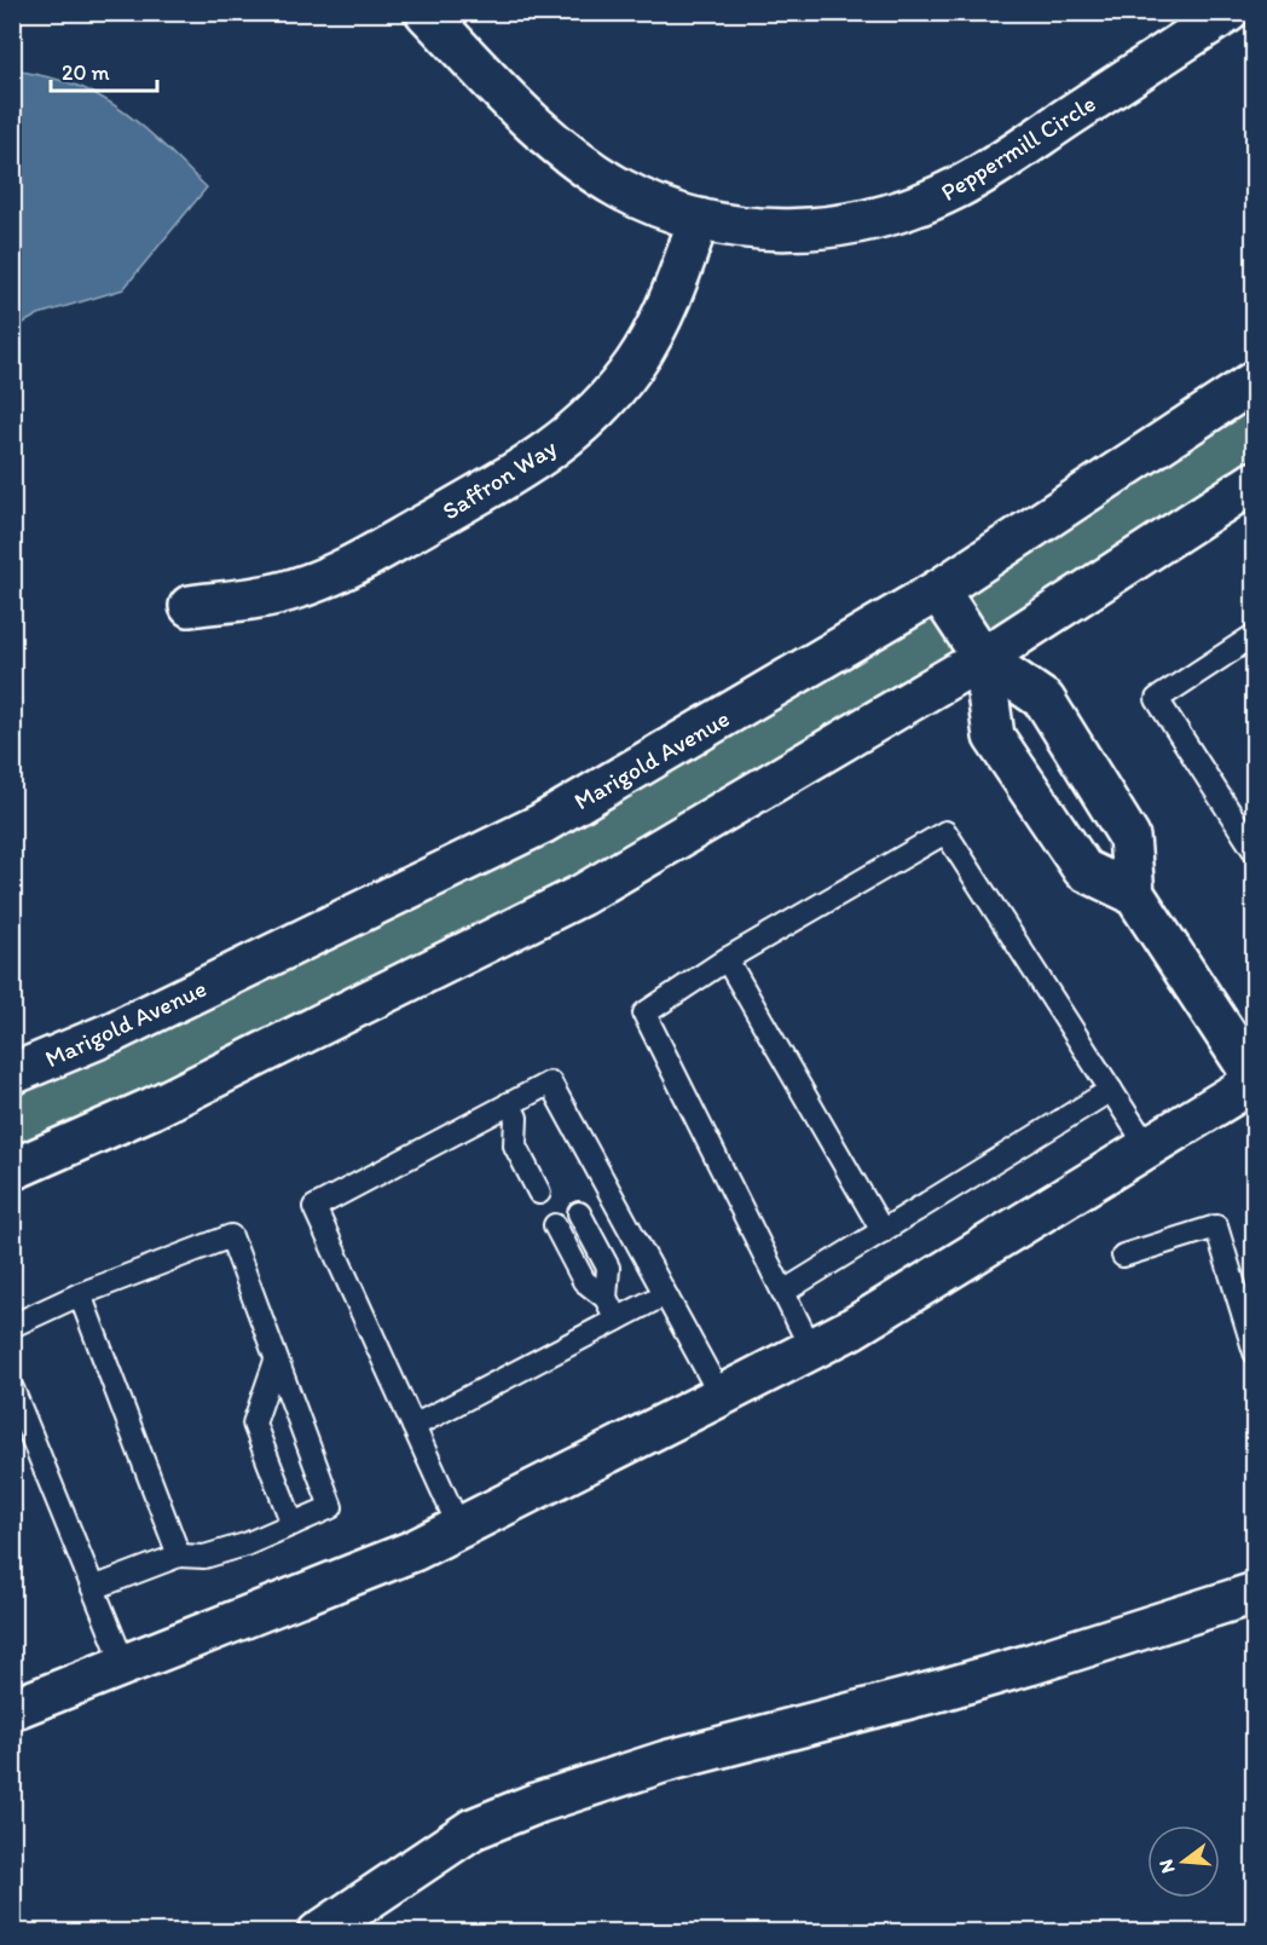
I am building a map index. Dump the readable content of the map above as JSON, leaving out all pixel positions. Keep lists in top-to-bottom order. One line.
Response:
{"streets":{"street":["Peppermill Circle","Saffron Way","Marigold Avenue"]},"crossings":[["Peppermill Circle","Saffron Way"]],"scale_bar":"20 m","north":"left"}
